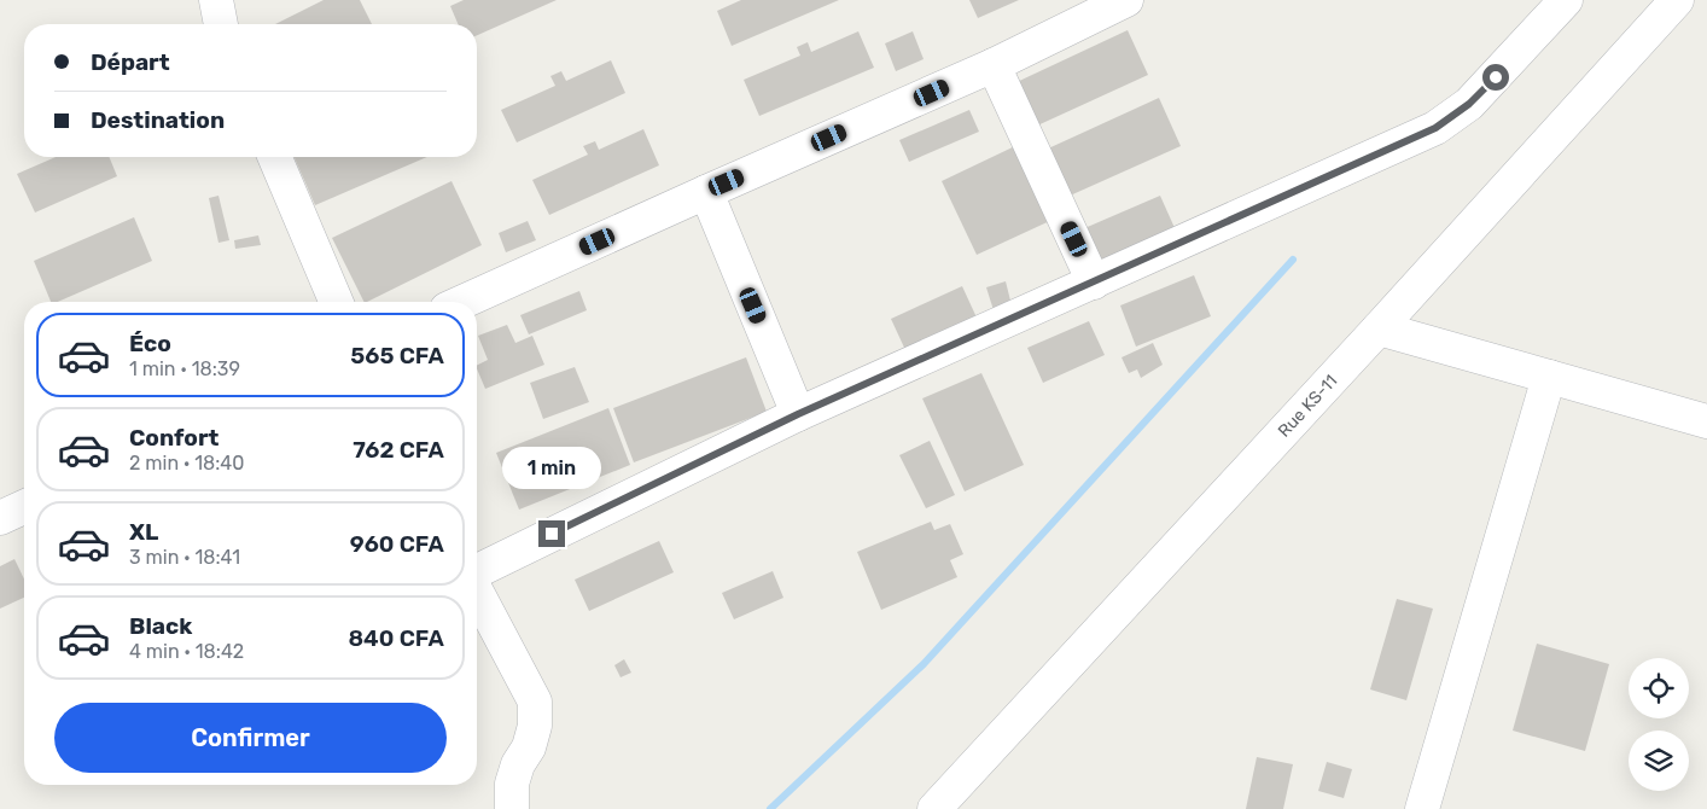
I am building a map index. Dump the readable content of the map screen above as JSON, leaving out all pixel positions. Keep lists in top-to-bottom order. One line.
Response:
{"streets":{"street":["Rue KS-11"]},"page":{"banner":["Départ","Destination"],"list":[{"name":"Éco","note":"1 min · 18:39","value":"565 CFA"},{"name":"Confort","note":"2 min · 18:40","value":"762 CFA"},{"name":"XL","note":"3 min · 18:41","value":"960 CFA"},{"name":"Black","note":"4 min · 18:42","value":"840 CFA"}],"bubble":"1 min","buttons":"Confirmer"}}
